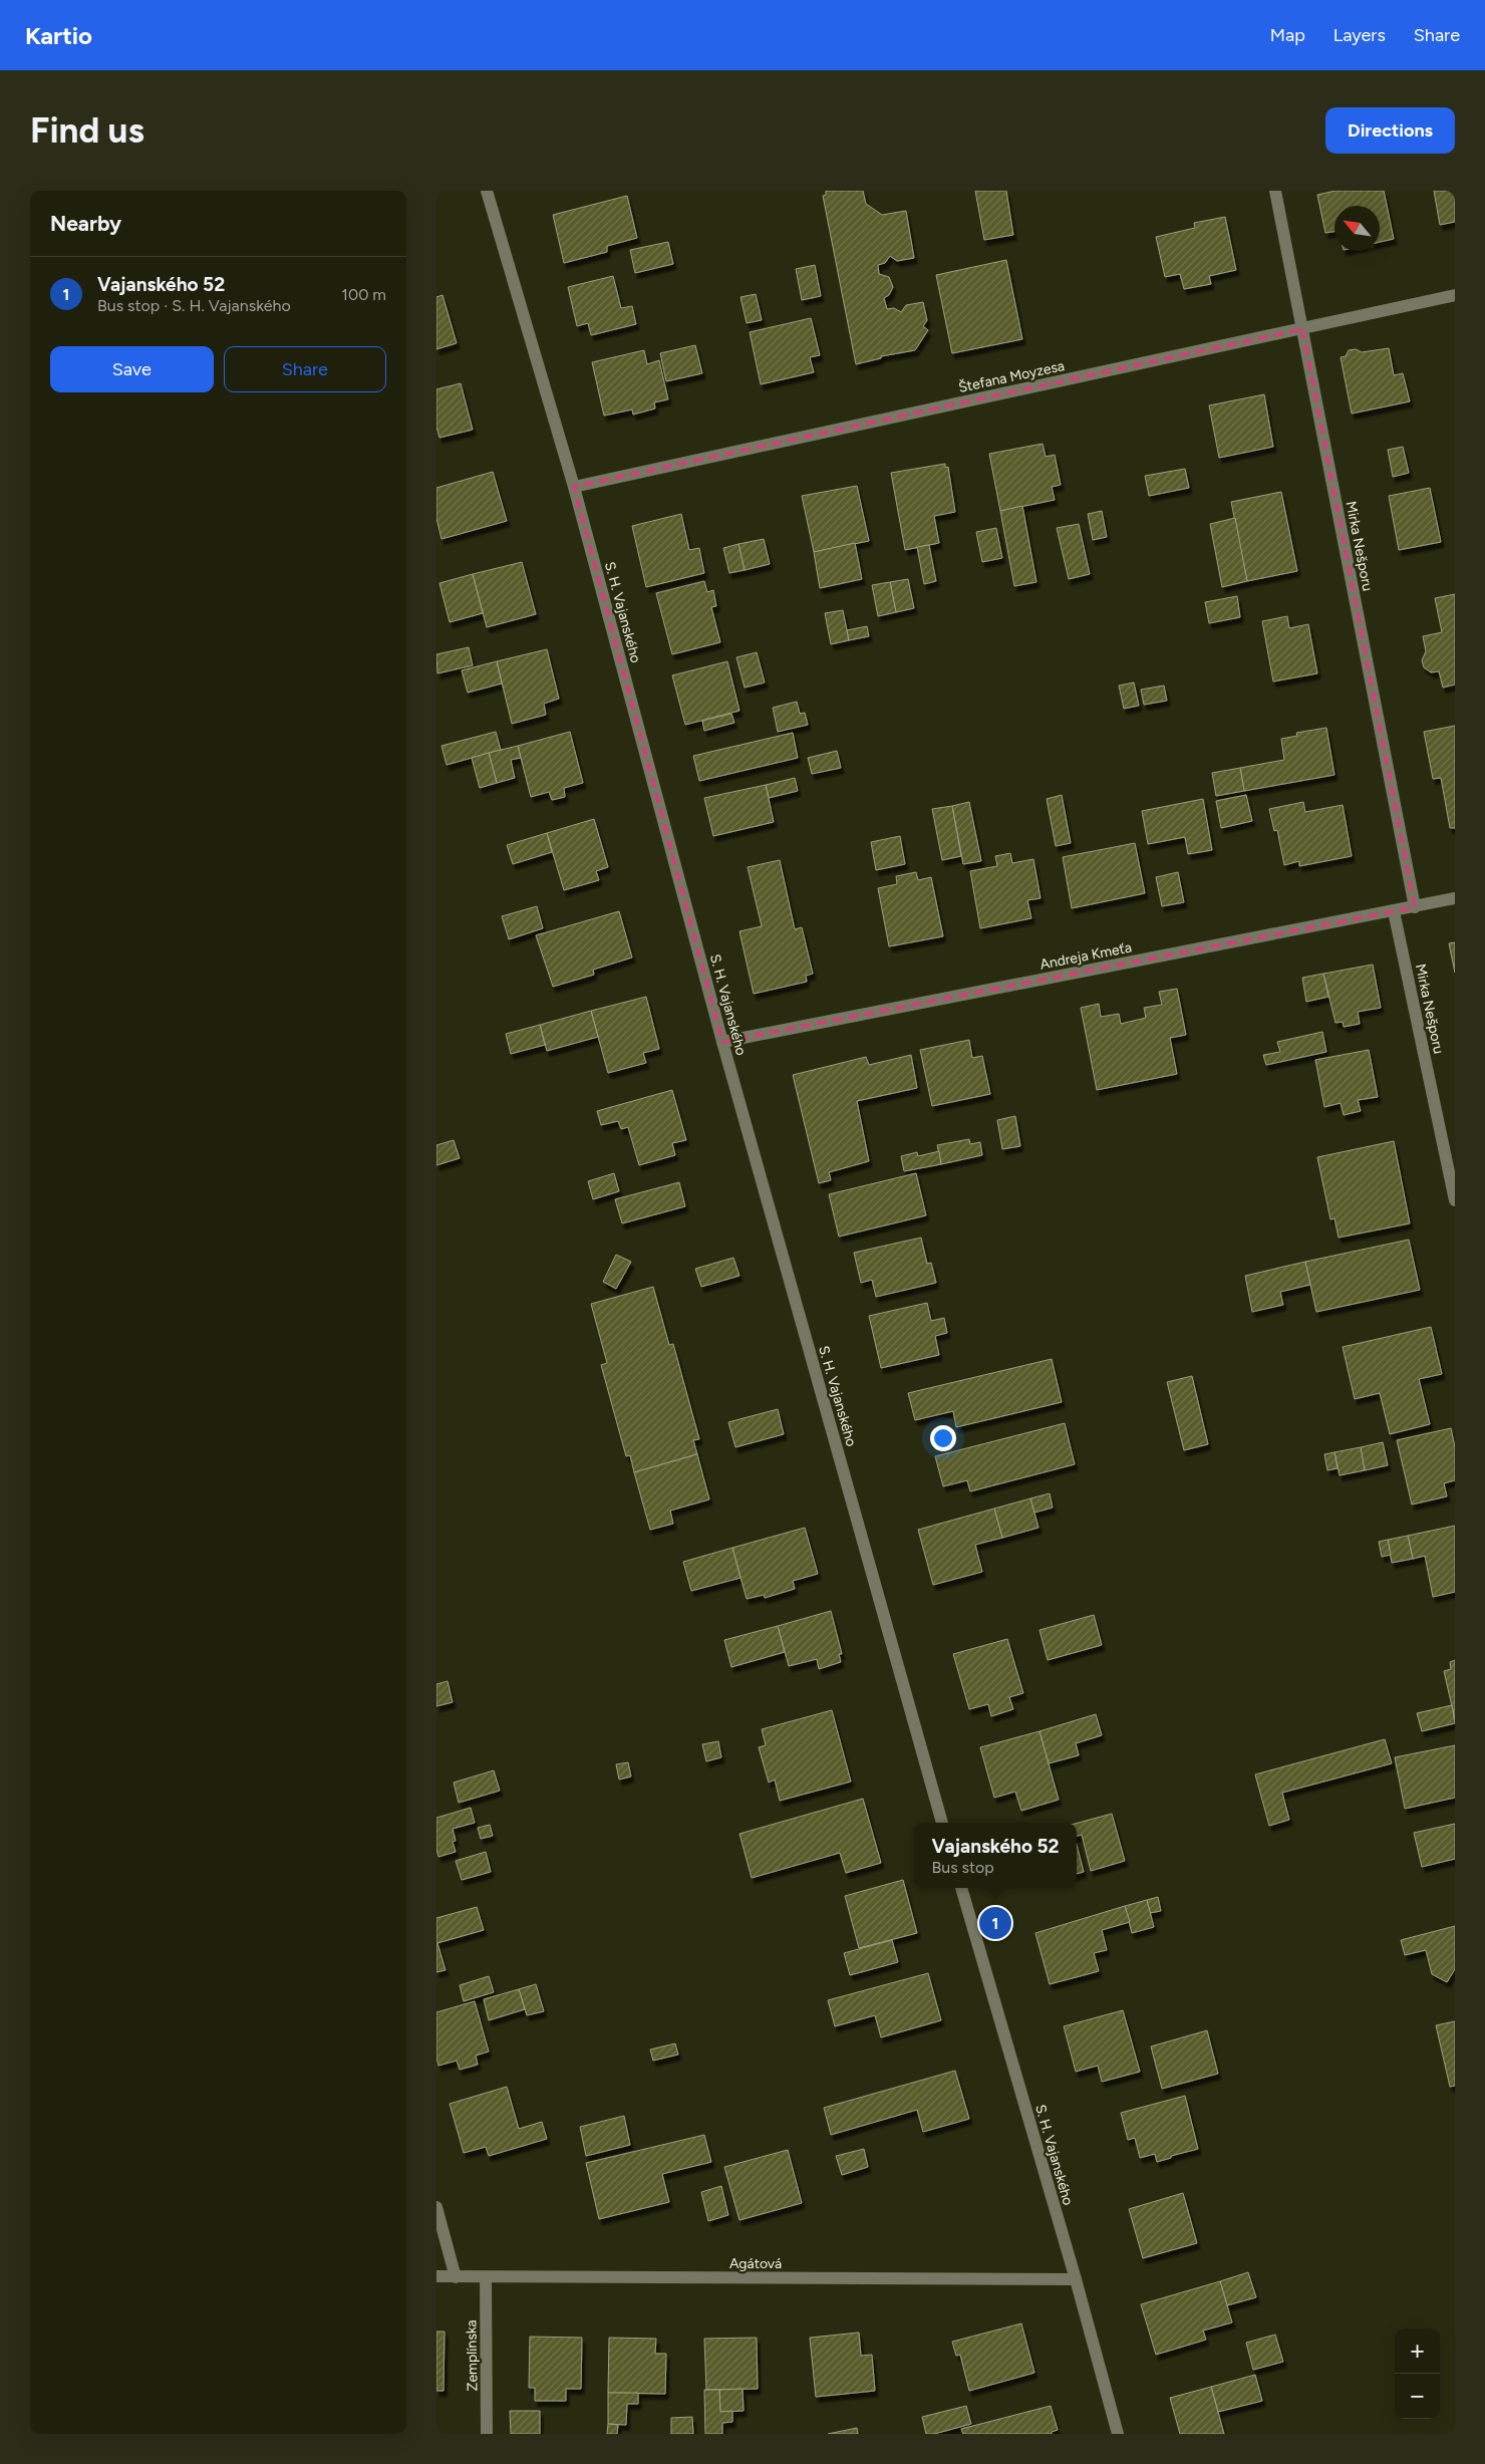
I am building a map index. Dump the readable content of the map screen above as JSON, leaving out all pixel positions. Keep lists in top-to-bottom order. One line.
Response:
{"streets":{"street":["Štefana Moyzesa","Mirka Nešporu","S. H. Vajanského","Andreja Kmeťa","Agátová","Zemplínska"]},"crossings":[["Štefana Moyzesa","Mirka Nešporu"],["Štefana Moyzesa","S. H. Vajanského"],["Mirka Nešporu","Andreja Kmeťa"],["S. H. Vajanského","Andreja Kmeťa"],["S. H. Vajanského","Agátová"],["Agátová","Zemplínska"]],"north":"top left","page":{"header":"Kartio","nav":["Map","Layers","Share"],"buttons":["Directions",["Save","Share"]],"title":"Find us","heading":"Nearby","list":[{"mark":"1","name":"Vajanského 52","note":"Bus stop · S. H. Vajanského","value":"100 m"}],"popup":["Vajanského 52","Bus stop"],"pins":"1","map_buttons":["+","−"]}}
